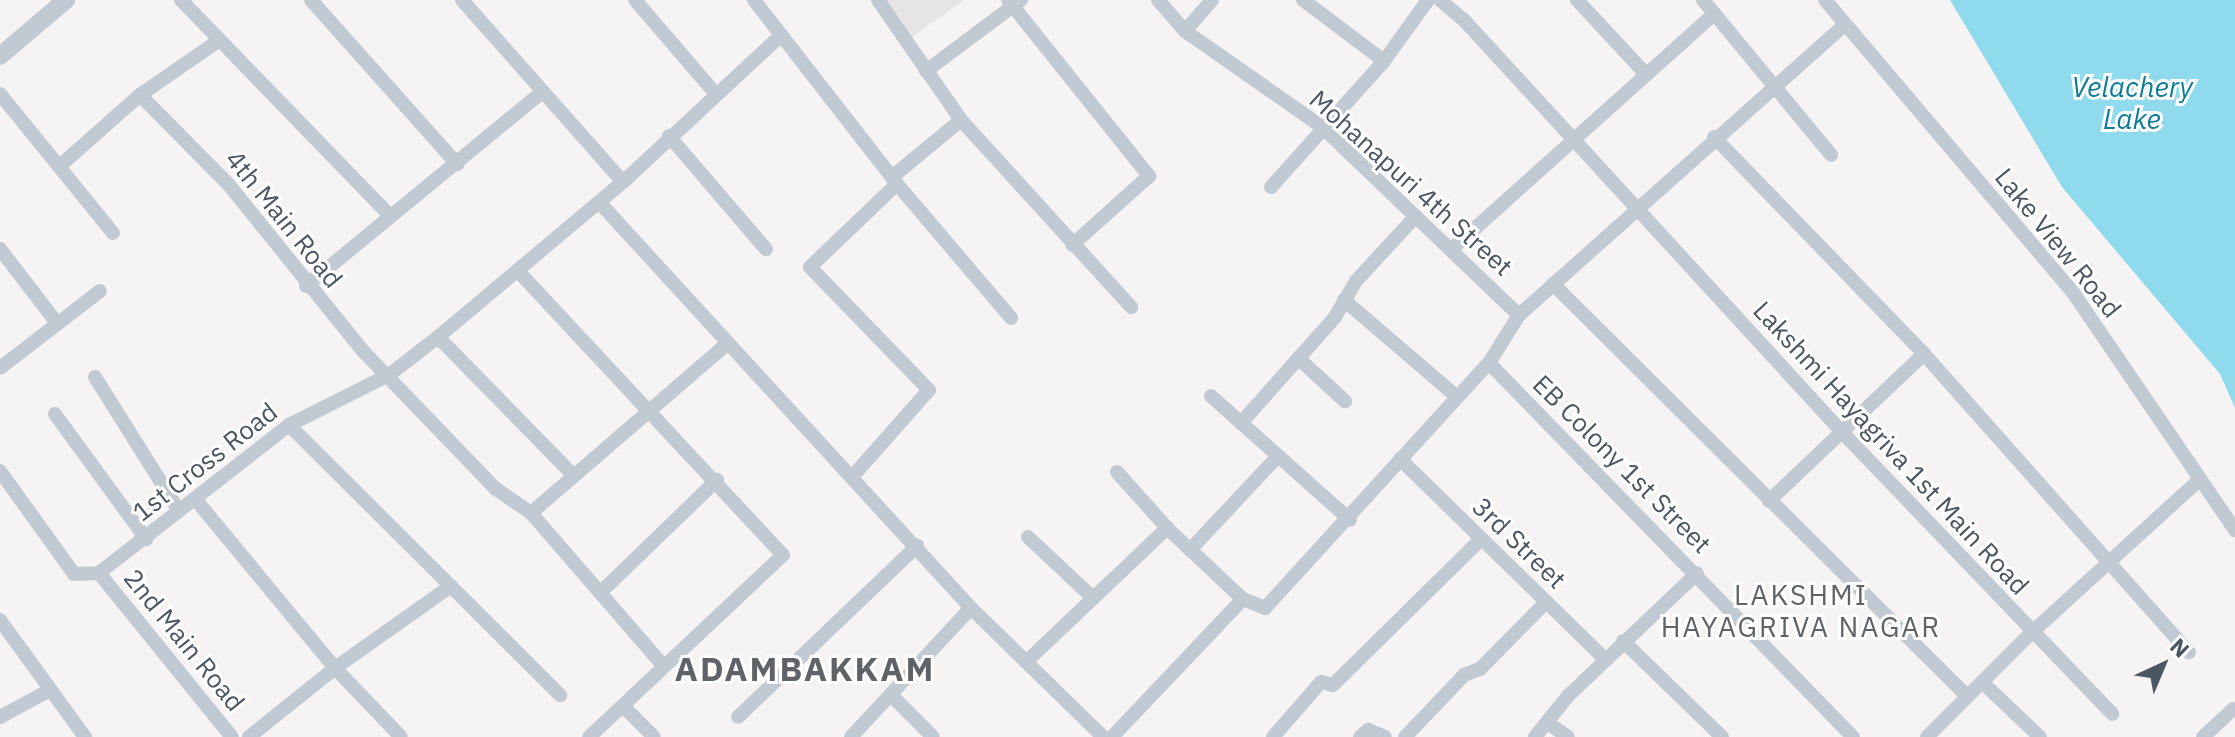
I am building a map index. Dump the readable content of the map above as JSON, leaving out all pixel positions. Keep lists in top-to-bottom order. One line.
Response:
{"streets":{"street":["Mohanapuri 4th Street","4th Main Road","Lake View Road","Lakshmi Hayagriva 1st Main Road","1st Cross Road","EB Colony 1st Street","3rd Street","2nd Main Road"]},"crossings":[["4th Main Road","1st Cross Road"],["1st Cross Road","2nd Main Road"]],"districts":["LAKSHMI HAYAGRIVA NAGAR","ADAMBAKKAM"],"water":["Velachery Lake"],"north":"top right"}
